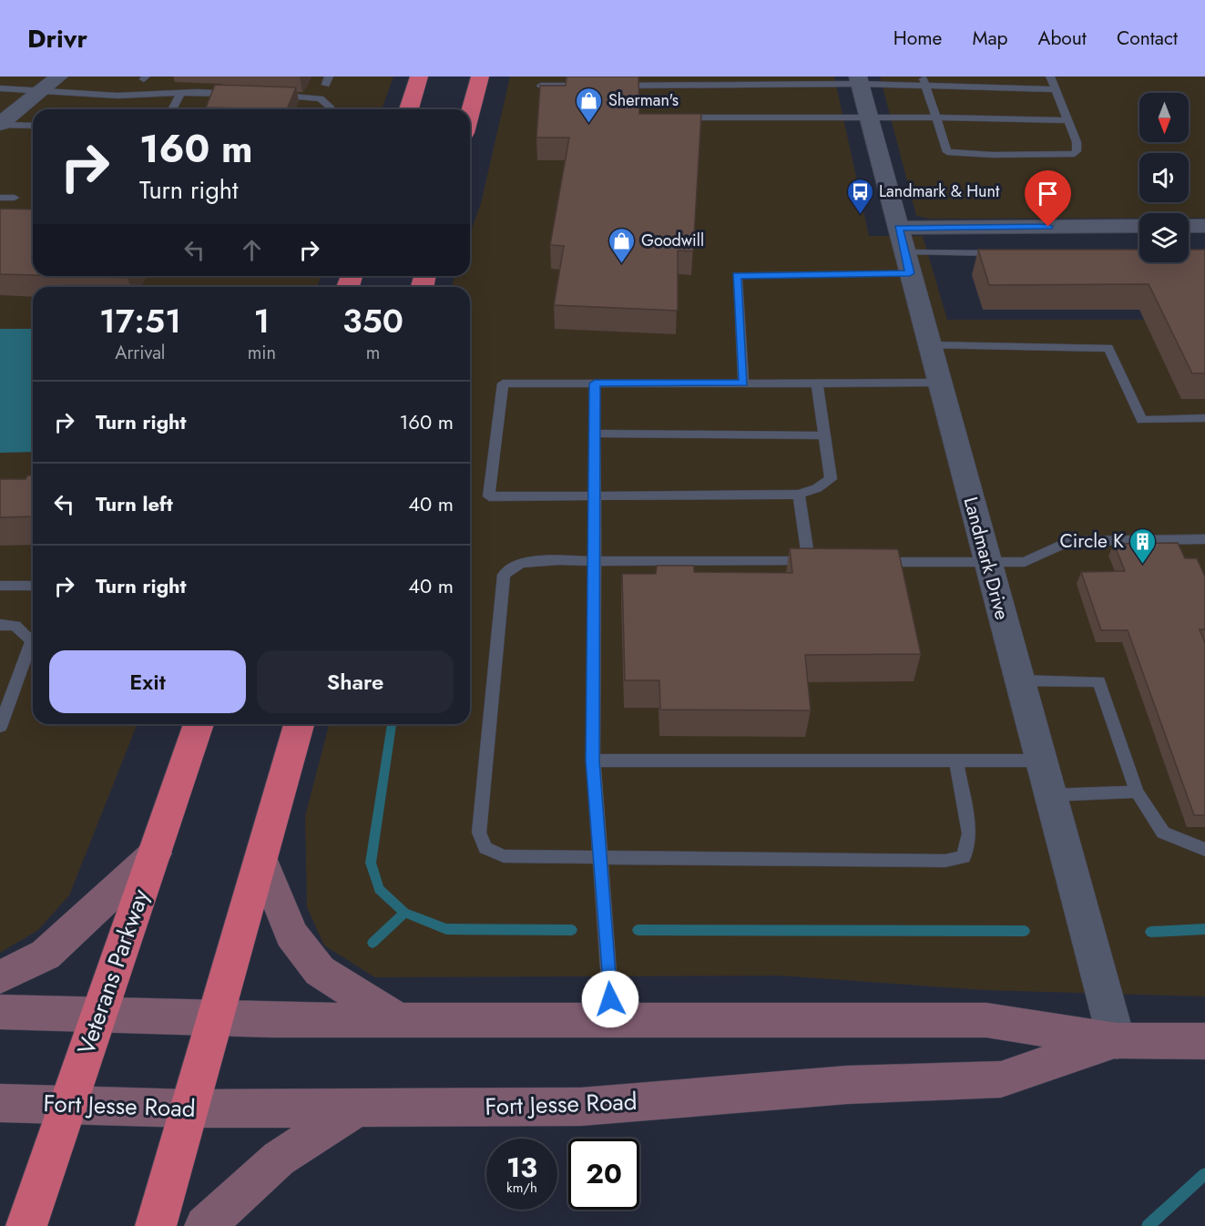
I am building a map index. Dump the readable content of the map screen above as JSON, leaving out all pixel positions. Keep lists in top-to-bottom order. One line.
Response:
{"streets":{"highway":["Veterans Parkway"],"main road":["Fort Jesse Road"],"street":["Landmark Drive"]},"crossings":[["Landmark Drive","Fort Jesse Road"],["Veterans Parkway","Fort Jesse Road"]],"places":{"shop":["Sherman's","Goodwill"],"bus stop":["Landmark & Hunt"],"building":["Circle K"]},"north":"bottom","page":{"header":"Drivr","nav":["Home","Map","About","Contact"],"turn":["160 m","Turn right"],"eta":["17:51","Arrival","1","min","350","m"],"list":[{"name":"Turn right","value":"160 m"},{"name":"Turn left","value":"40 m"},{"name":"Turn right","value":"40 m"}],"buttons":["Exit","Share"],"speed":"13 km/h","limit":"20"}}
